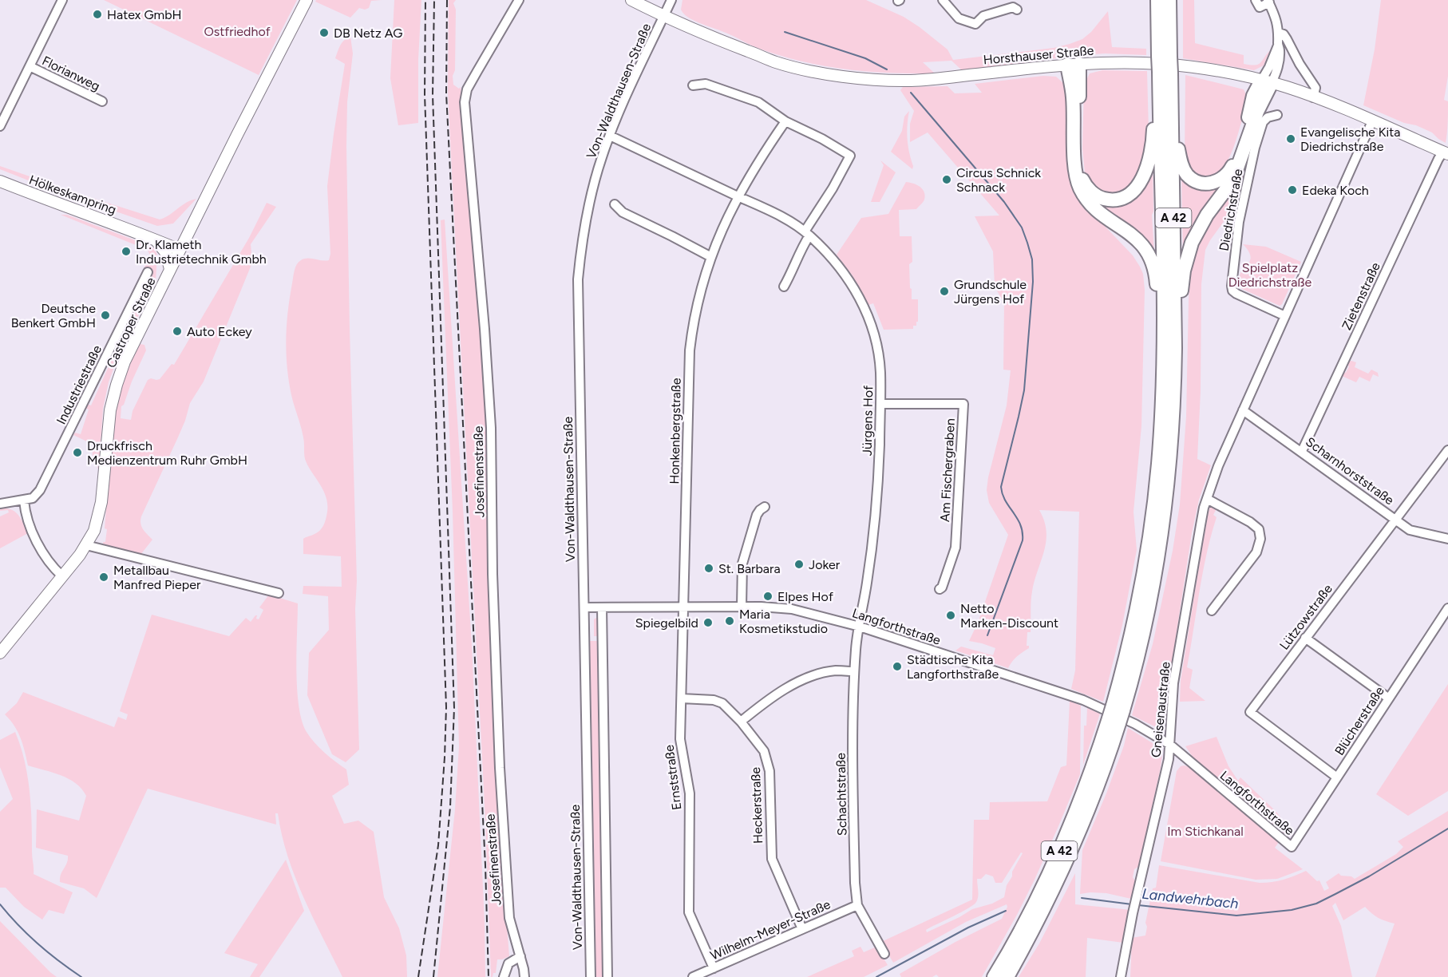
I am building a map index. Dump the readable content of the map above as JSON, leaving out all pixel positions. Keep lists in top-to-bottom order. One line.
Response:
{"streets":{"highway":["A 42"],"main road":["Horsthauser Straße","Hölkeskampring","Castroper Straße"],"street":["Florianweg","Von-Waldthausen-Straße","Diedrichstraße","Zietenstraße","Industriestraße","Jürgens Hof","Honkenbergstraße","Am Fischergraben","Scharnhorststraße","Josefinenstraße","Lützowstraße","Langforthstraße","Gneisenaustraße","Blücherstraße","Ernststraße","Schachtstraße","Heckerstraße","Wilhelm-Meyer-Straße"]},"crossings":[["Horsthauser Straße","Von-Waldthausen-Straße"],["Horsthauser Straße","Zietenstraße"],["Horsthauser Straße","Gneisenaustraße"],["Von-Waldthausen-Straße","Jürgens Hof"],["Von-Waldthausen-Straße","Langforthstraße"],["Hölkeskampring","Castroper Straße"],["Diedrichstraße","Gneisenaustraße"],["Zietenstraße","Scharnhorststraße"],["Jürgens Hof","Honkenbergstraße"],["Jürgens Hof","Am Fischergraben"],["Jürgens Hof","Langforthstraße"],["Jürgens Hof","Schachtstraße"],["Honkenbergstraße","Langforthstraße"],["Honkenbergstraße","Ernststraße"],["Scharnhorststraße","Lützowstraße"],["Scharnhorststraße","Gneisenaustraße"],["Lützowstraße","Blücherstraße"],["Langforthstraße","Gneisenaustraße"],["Langforthstraße","Blücherstraße"],["Langforthstraße","Ernststraße"],["Langforthstraße","Schachtstraße"],["Ernststraße","Heckerstraße"],["Ernststraße","Wilhelm-Meyer-Straße"],["Schachtstraße","Wilhelm-Meyer-Straße"],["Heckerstraße","Wilhelm-Meyer-Straße"]],"water":["Landwehrbach"],"parks":["Ostfriedhof","Spielplatz Diedrichstraße","Im Stichkanal"],"places":["Hatex GmbH","DB Netz AG","Evangelische Kita Diedrichstraße","Circus Schnick Schnack","Edeka Koch","Dr. Klameth Industrietechnik Gmbh","Grundschule Jürgens Hof","Deutsche Benkert GmbH","Auto Eckey","Druckfrisch Medienzentrum Ruhr GmbH","Joker","St. Barbara","Metallbau Manfred Pieper","Elpes Hof","Netto Marken-Discount","Maria Kosmetikstudio","Spiegelbild","Städtische Kita Langforthstraße"]}
